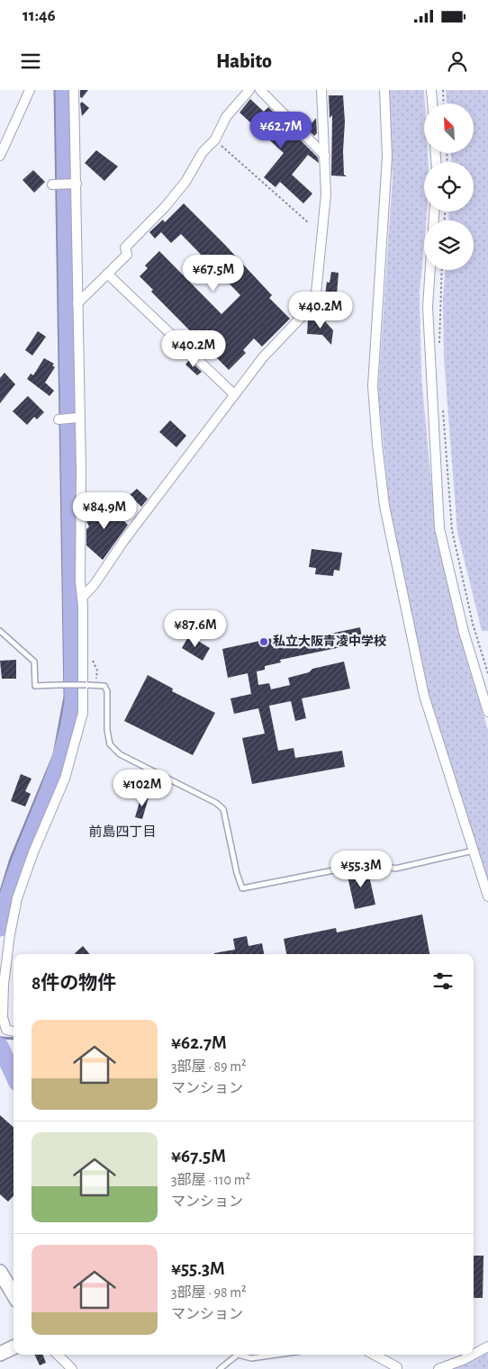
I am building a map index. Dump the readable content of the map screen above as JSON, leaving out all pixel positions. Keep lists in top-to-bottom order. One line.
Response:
{"districts":["前島四丁目"],"places":["私立大阪青凌中学校"],"north":"top left","page":{"status":"11:46","header":"Habito","price":["¥62.7M","¥67.5M","¥40.2M","¥40.2M","¥84.9M","¥87.6M","¥102M","¥55.3M"],"heading":"8件の物件","list":[{"name":"¥62.7M","note":"3部屋 · 89 m² · マンション"},{"name":"¥67.5M","note":"3部屋 · 110 m² · マンション"},{"name":"¥55.3M","note":"3部屋 · 98 m² · マンション"}]}}
